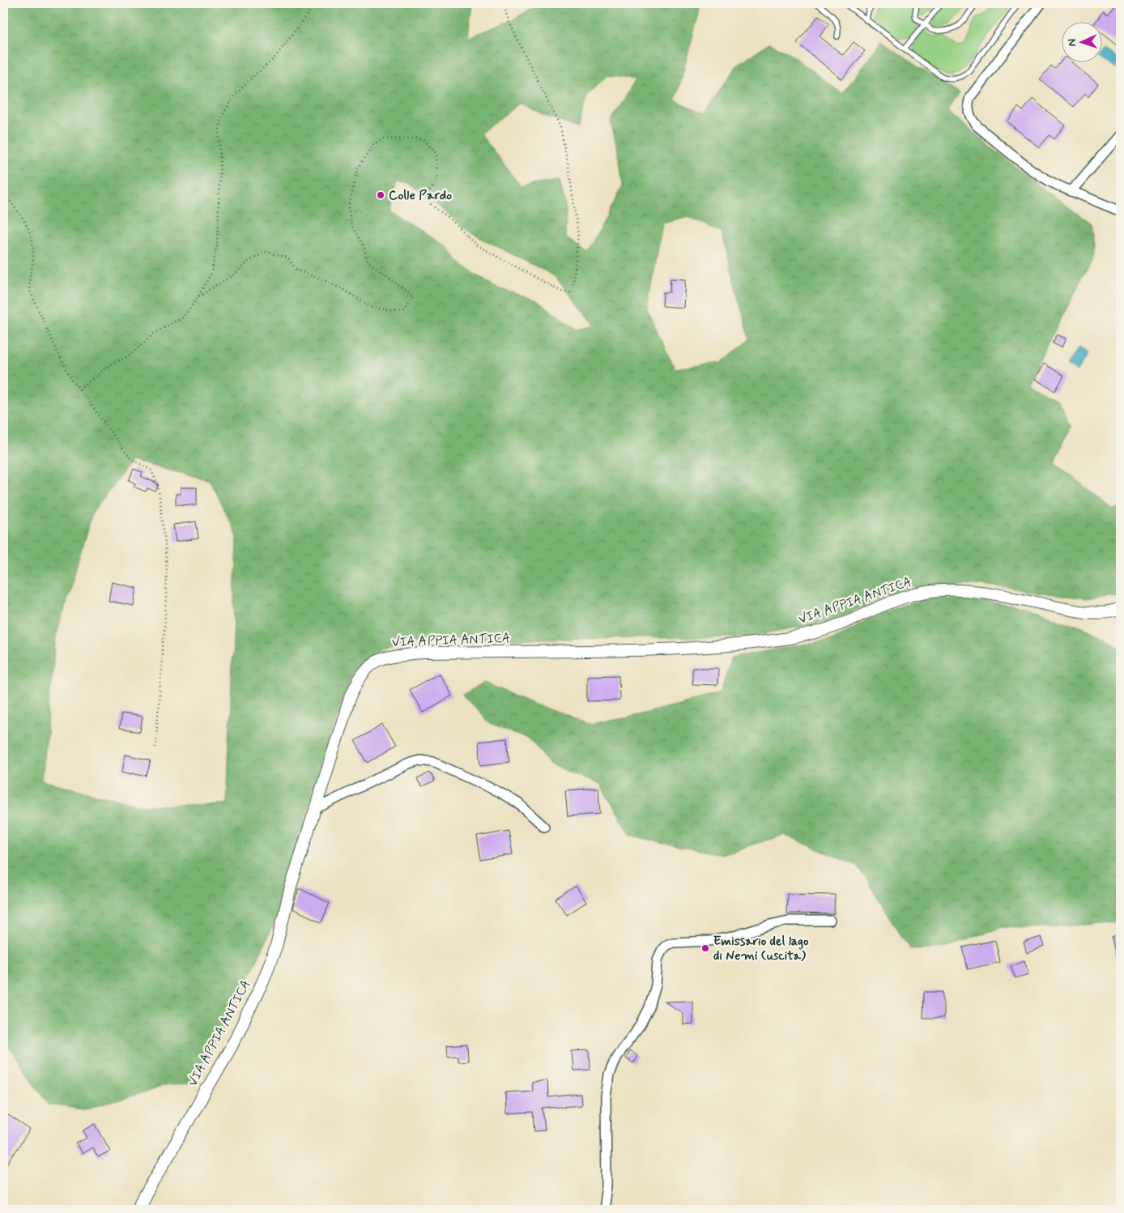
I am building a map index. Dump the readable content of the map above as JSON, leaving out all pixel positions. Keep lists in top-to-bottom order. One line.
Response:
{"streets":{"street":["VIA APPIA ANTICA"]},"places":["Colle Pardo","Emissario del lago di Nemi (uscita)"],"north":"left"}
